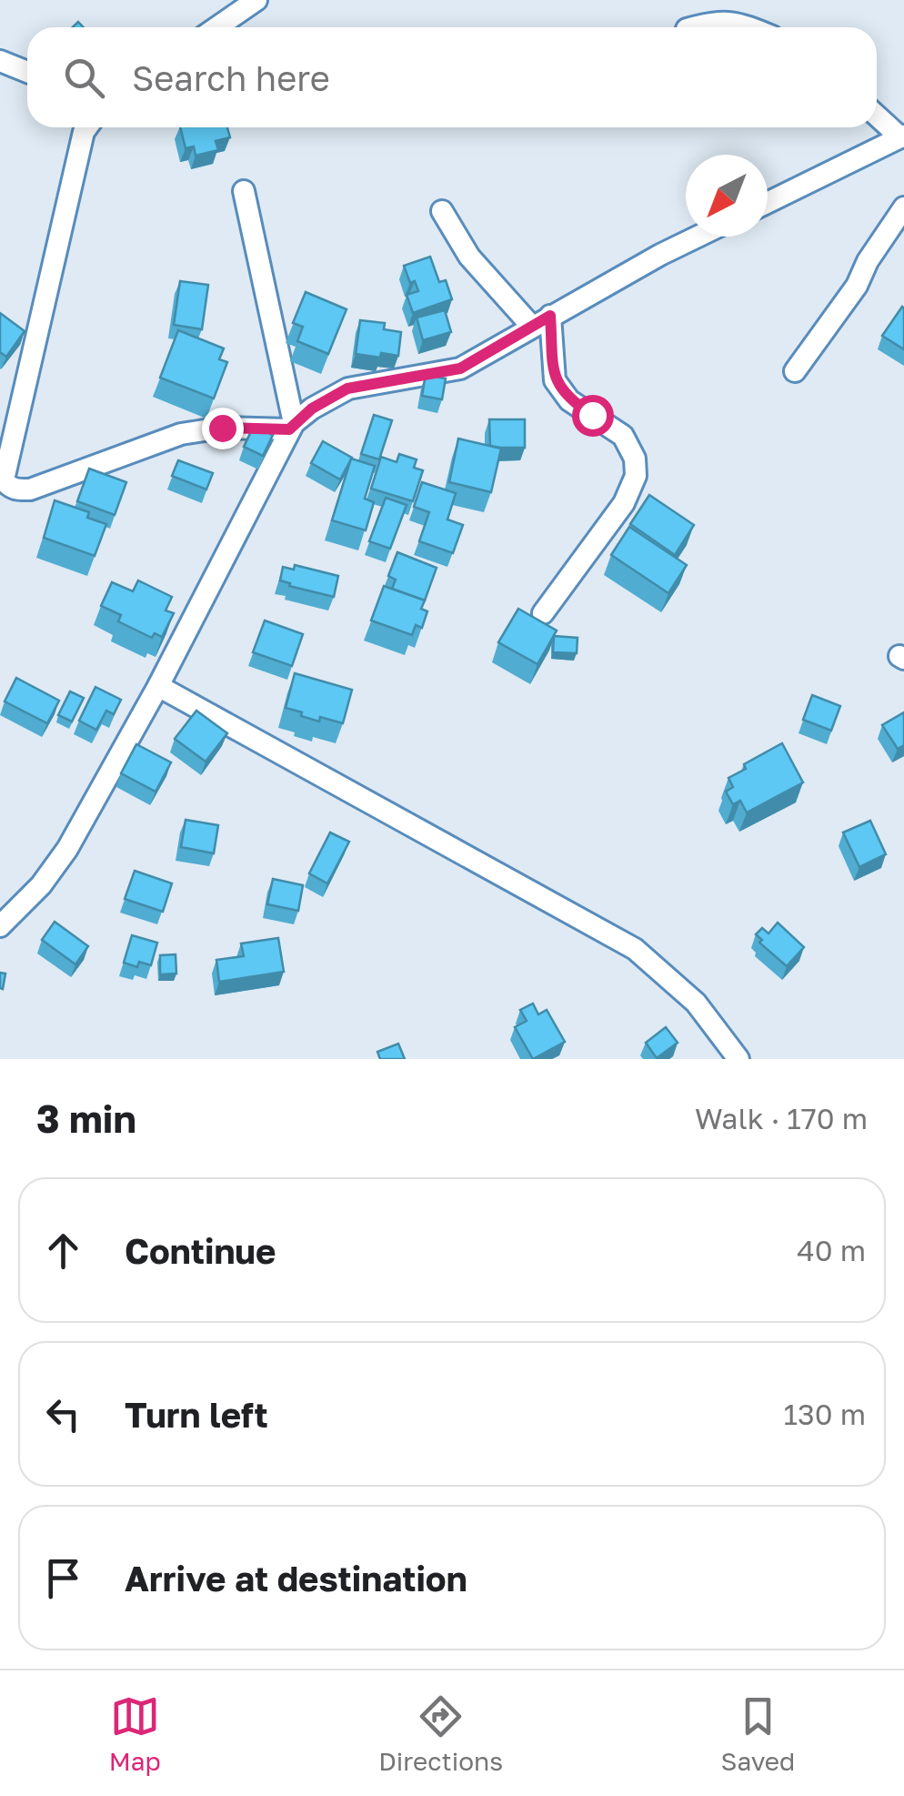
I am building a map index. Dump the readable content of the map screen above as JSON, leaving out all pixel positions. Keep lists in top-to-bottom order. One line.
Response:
{"north":"bottom left","page":{"search":"Search here","heading":["3 min","Walk · 170 m"],"list":[["Continue","40 m"],["Turn left","130 m"],"Arrive at destination"],"nav":["Map","Directions","Saved"]}}
